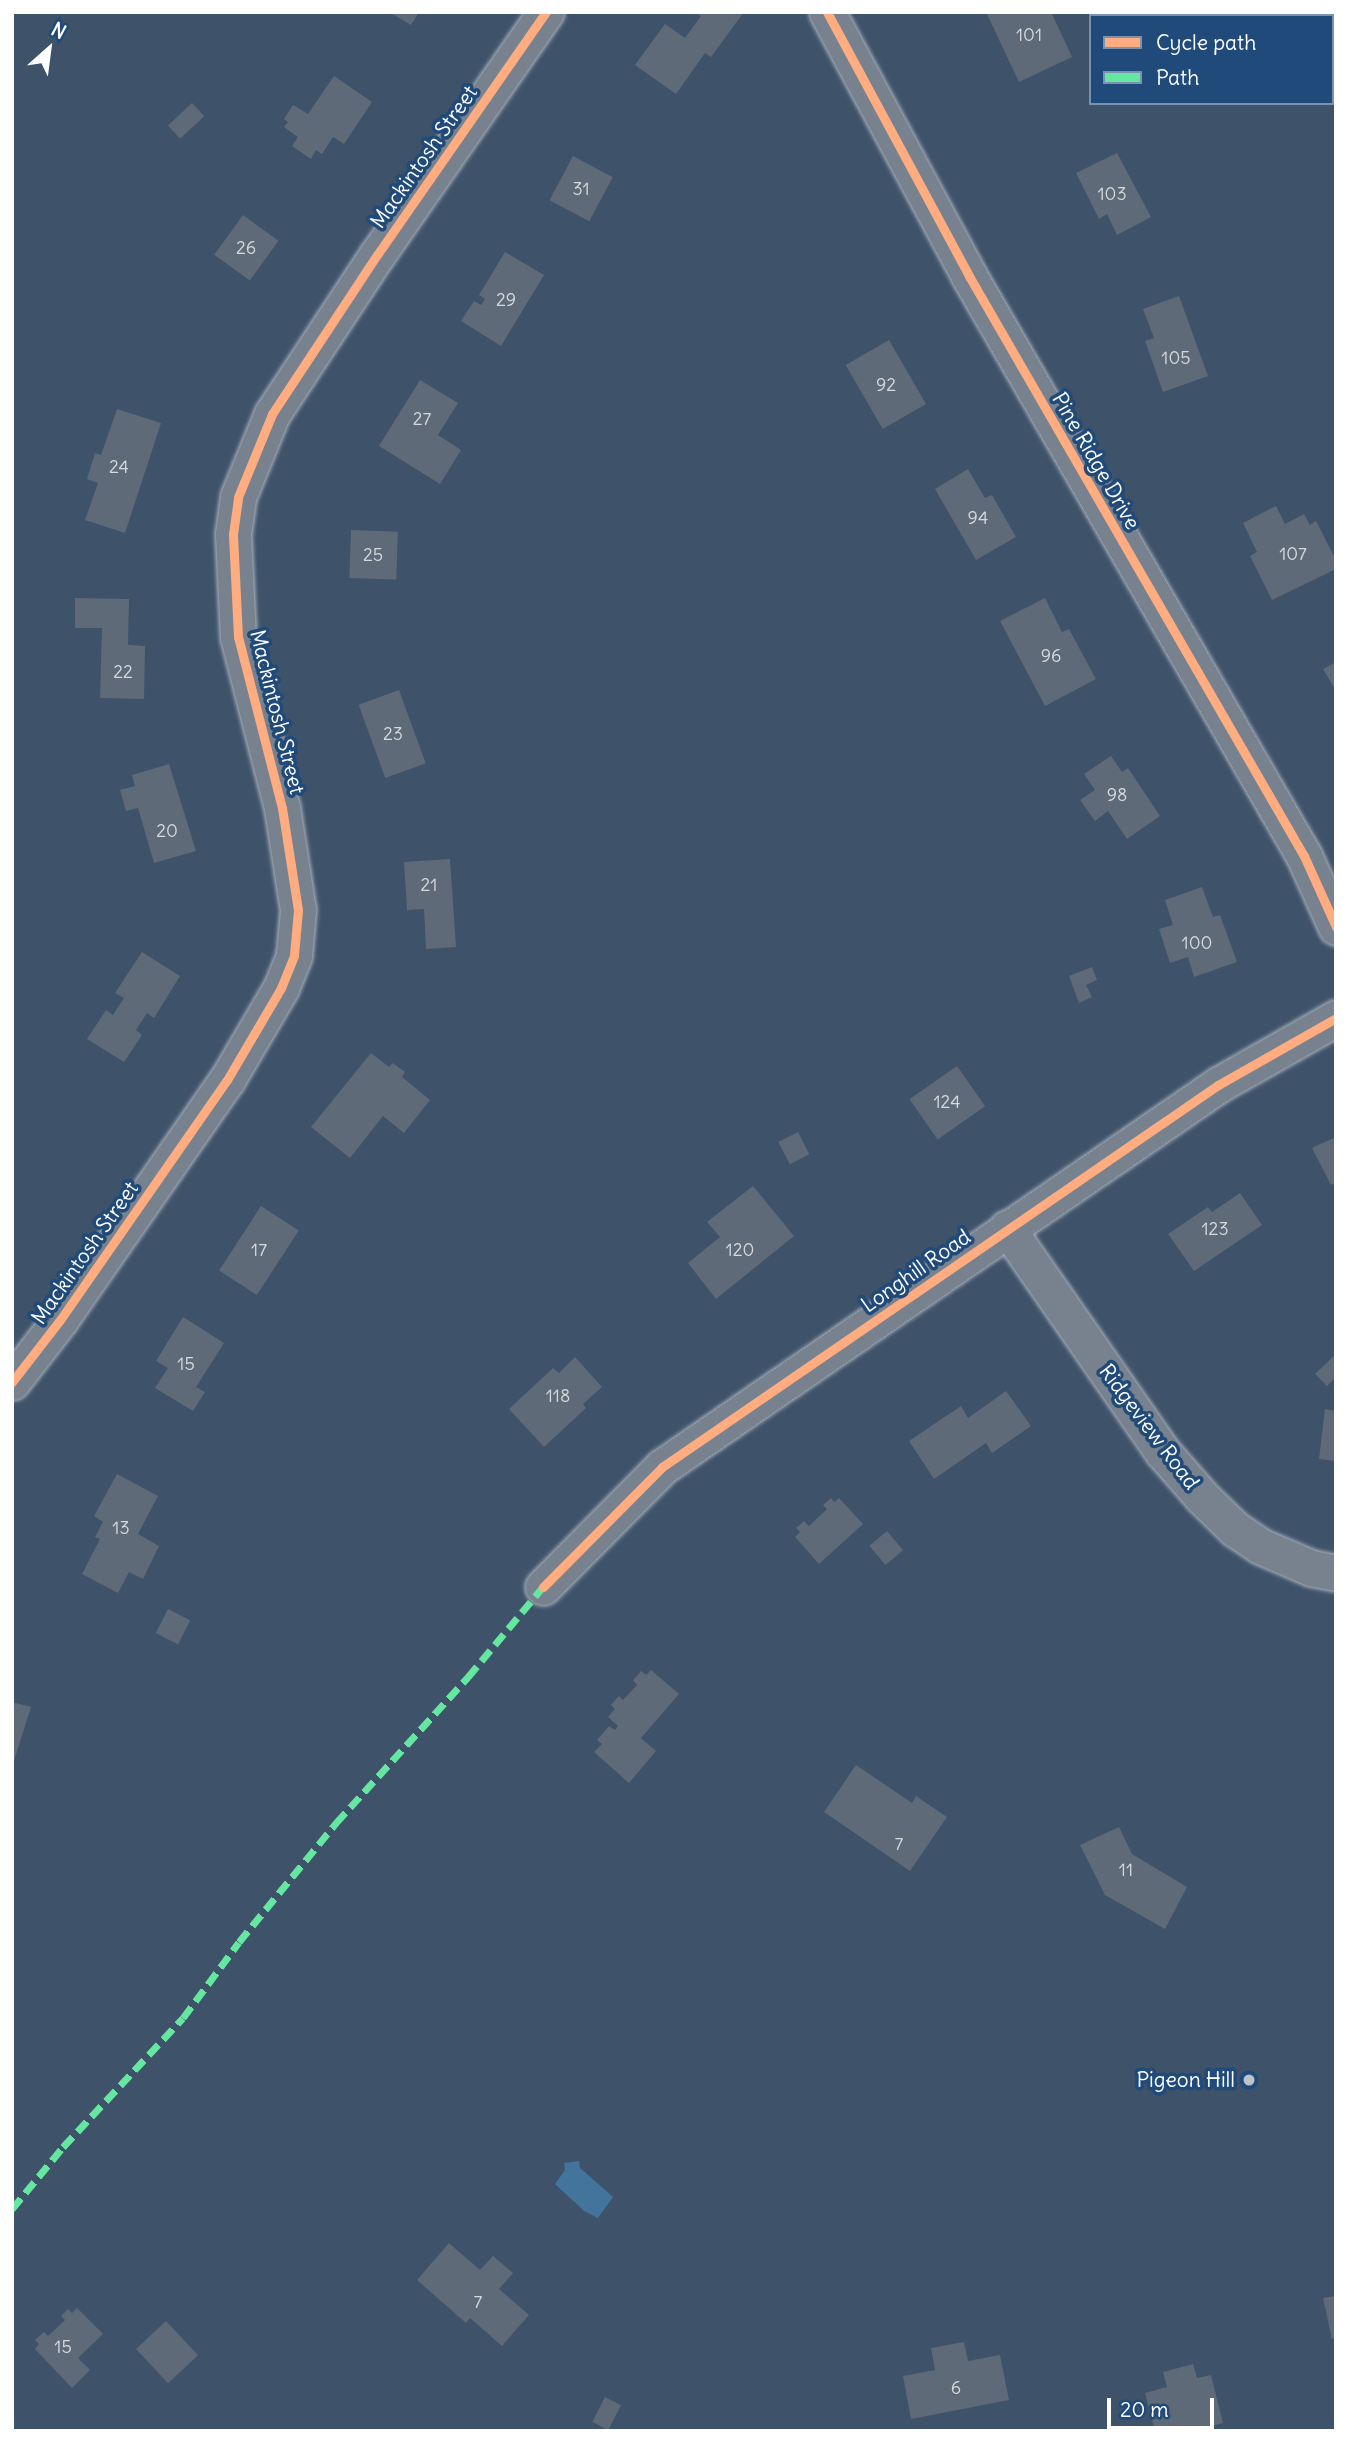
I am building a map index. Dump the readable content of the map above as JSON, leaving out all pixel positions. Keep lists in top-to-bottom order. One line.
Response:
{"streets":{"street":["Mackintosh Street","Pine Ridge Drive","Longhill Road","Ridgeview Road"]},"crossings":[["Longhill Road","Ridgeview Road"]],"places":["Pigeon Hill"],"house_numbers":["101","31","103","26","29","105","92","27","24","94","107","25","96","22","23","98","20","21","100","124","123","17","120","15","118","13","7","11","7","15","6"],"legend":["Cycle path","Path"],"scale_bar":"20 m","north":"top right"}
